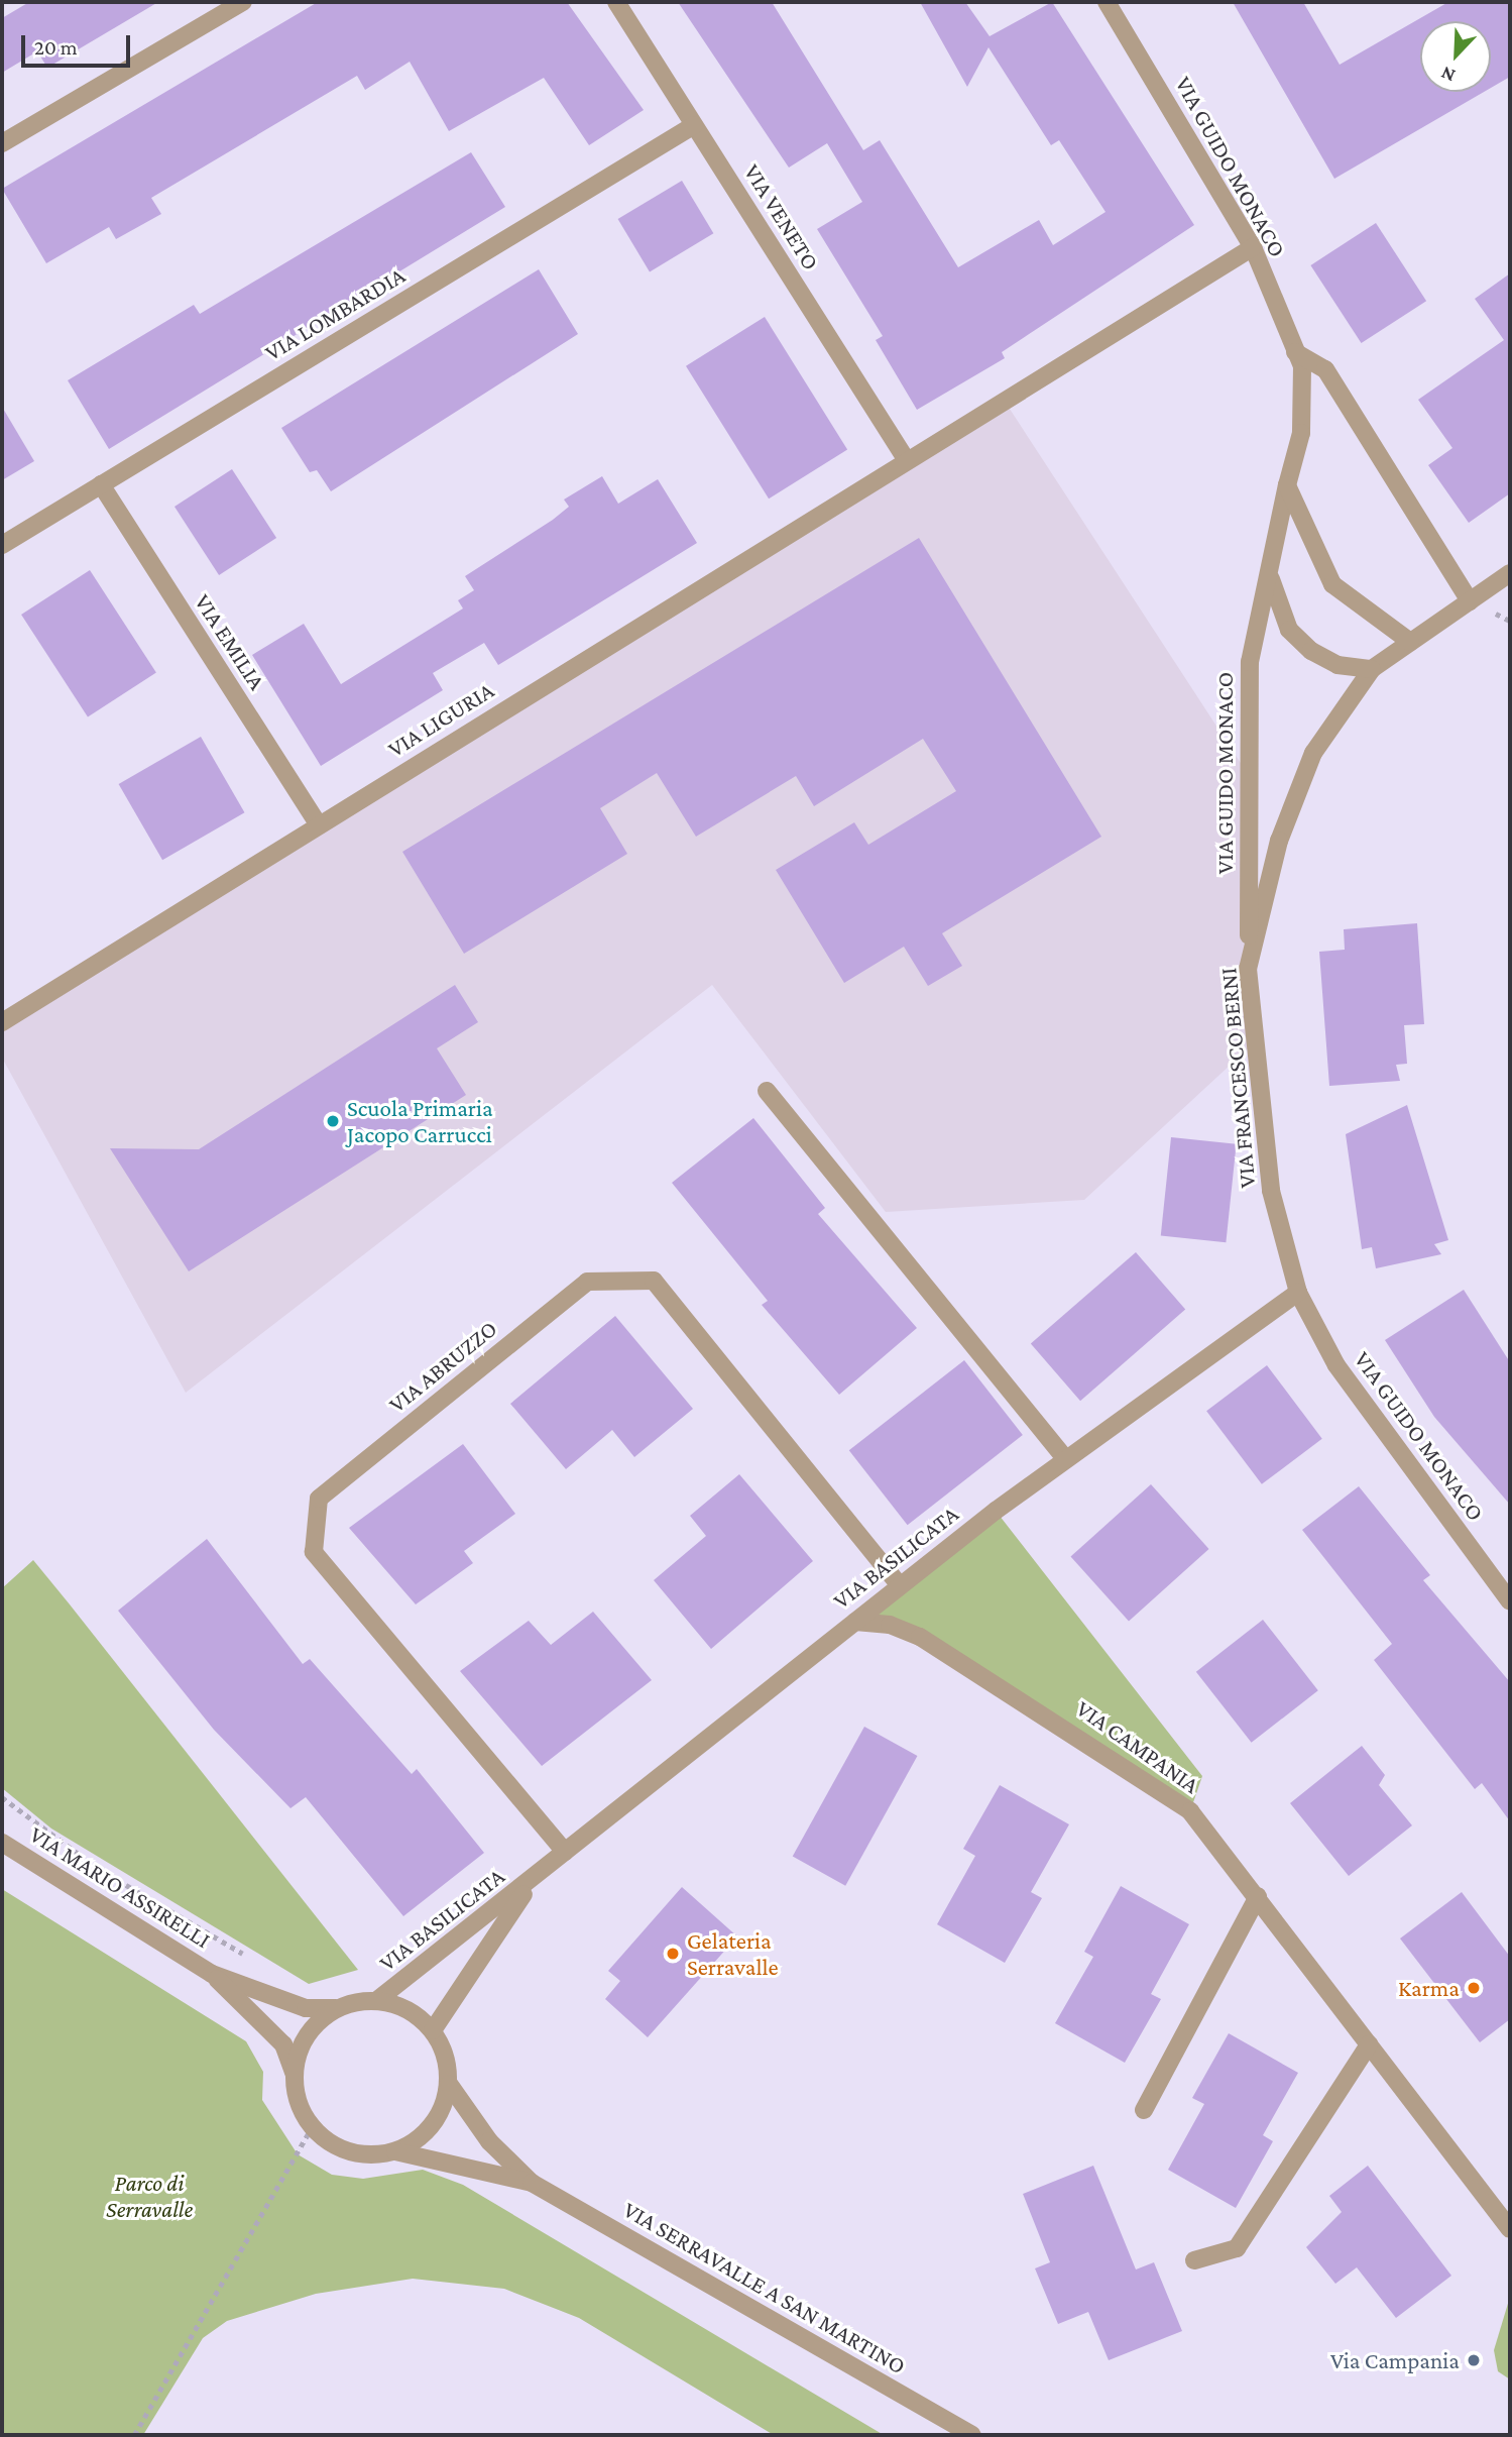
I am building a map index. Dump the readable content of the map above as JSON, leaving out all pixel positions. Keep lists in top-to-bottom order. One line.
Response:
{"streets":{"street":["VIA GUIDO MONACO","VIA VENETO","VIA LOMBARDIA","VIA EMILIA","VIA LIGURIA","VIA FRANCESCO BERNI","VIA ABRUZZO","VIA BASILICATA","VIA CAMPANIA","VIA MARIO ASSIRELLI","VIA SERRAVALLE A SAN MARTINO"]},"crossings":[["VIA GUIDO MONACO","VIA LIGURIA"],["VIA GUIDO MONACO","VIA FRANCESCO BERNI"],["VIA GUIDO MONACO","VIA BASILICATA"],["VIA VENETO","VIA LOMBARDIA"],["VIA VENETO","VIA LIGURIA"],["VIA LOMBARDIA","VIA EMILIA"],["VIA EMILIA","VIA LIGURIA"],["VIA FRANCESCO BERNI","VIA BASILICATA"],["VIA ABRUZZO","VIA BASILICATA"],["VIA BASILICATA","VIA CAMPANIA"]],"parks":["Parco di Serravalle"],"places":["Scuola Primaria Jacopo Carrucci","Gelateria Serravalle","Karma","Via Campania"],"scale_bar":"20 m","north":"bottom left"}
